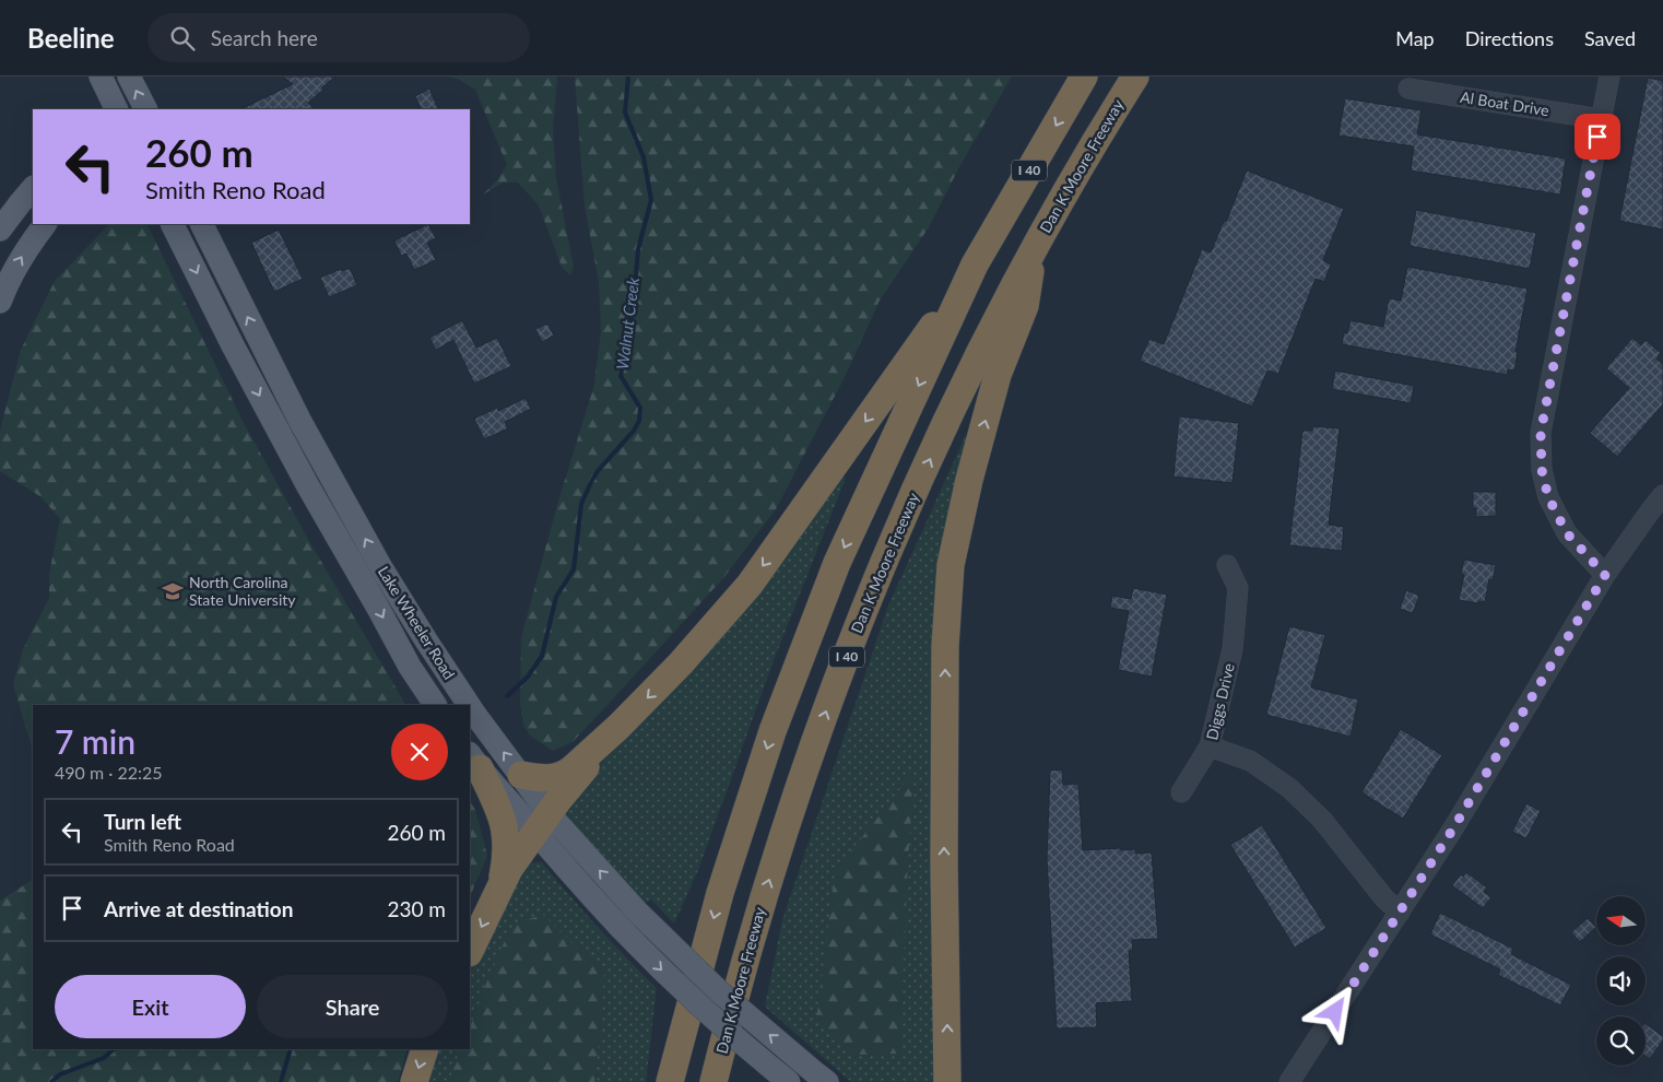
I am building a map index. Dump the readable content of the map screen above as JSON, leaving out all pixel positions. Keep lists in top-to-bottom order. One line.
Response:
{"streets":{"highway":["Dan K Moore Freeway","I 40"],"main road":["Lake Wheeler Road"],"street":["Al Boat Drive","Diggs Drive"]},"water":["Walnut Creek"],"places":{"school or university":["North Carolina State University"]},"north":"left","page":{"header":"Beeline","search":"Search here","nav":["Map","Directions","Saved"],"turn":["260 m","Smith Reno Road"],"heading":["7 min","490 m · 22:25"],"list":[{"name":"Turn left","note":"Smith Reno Road","value":"260 m"},{"name":"Arrive at destination","value":"230 m"}],"buttons":["Exit","Share"]}}
